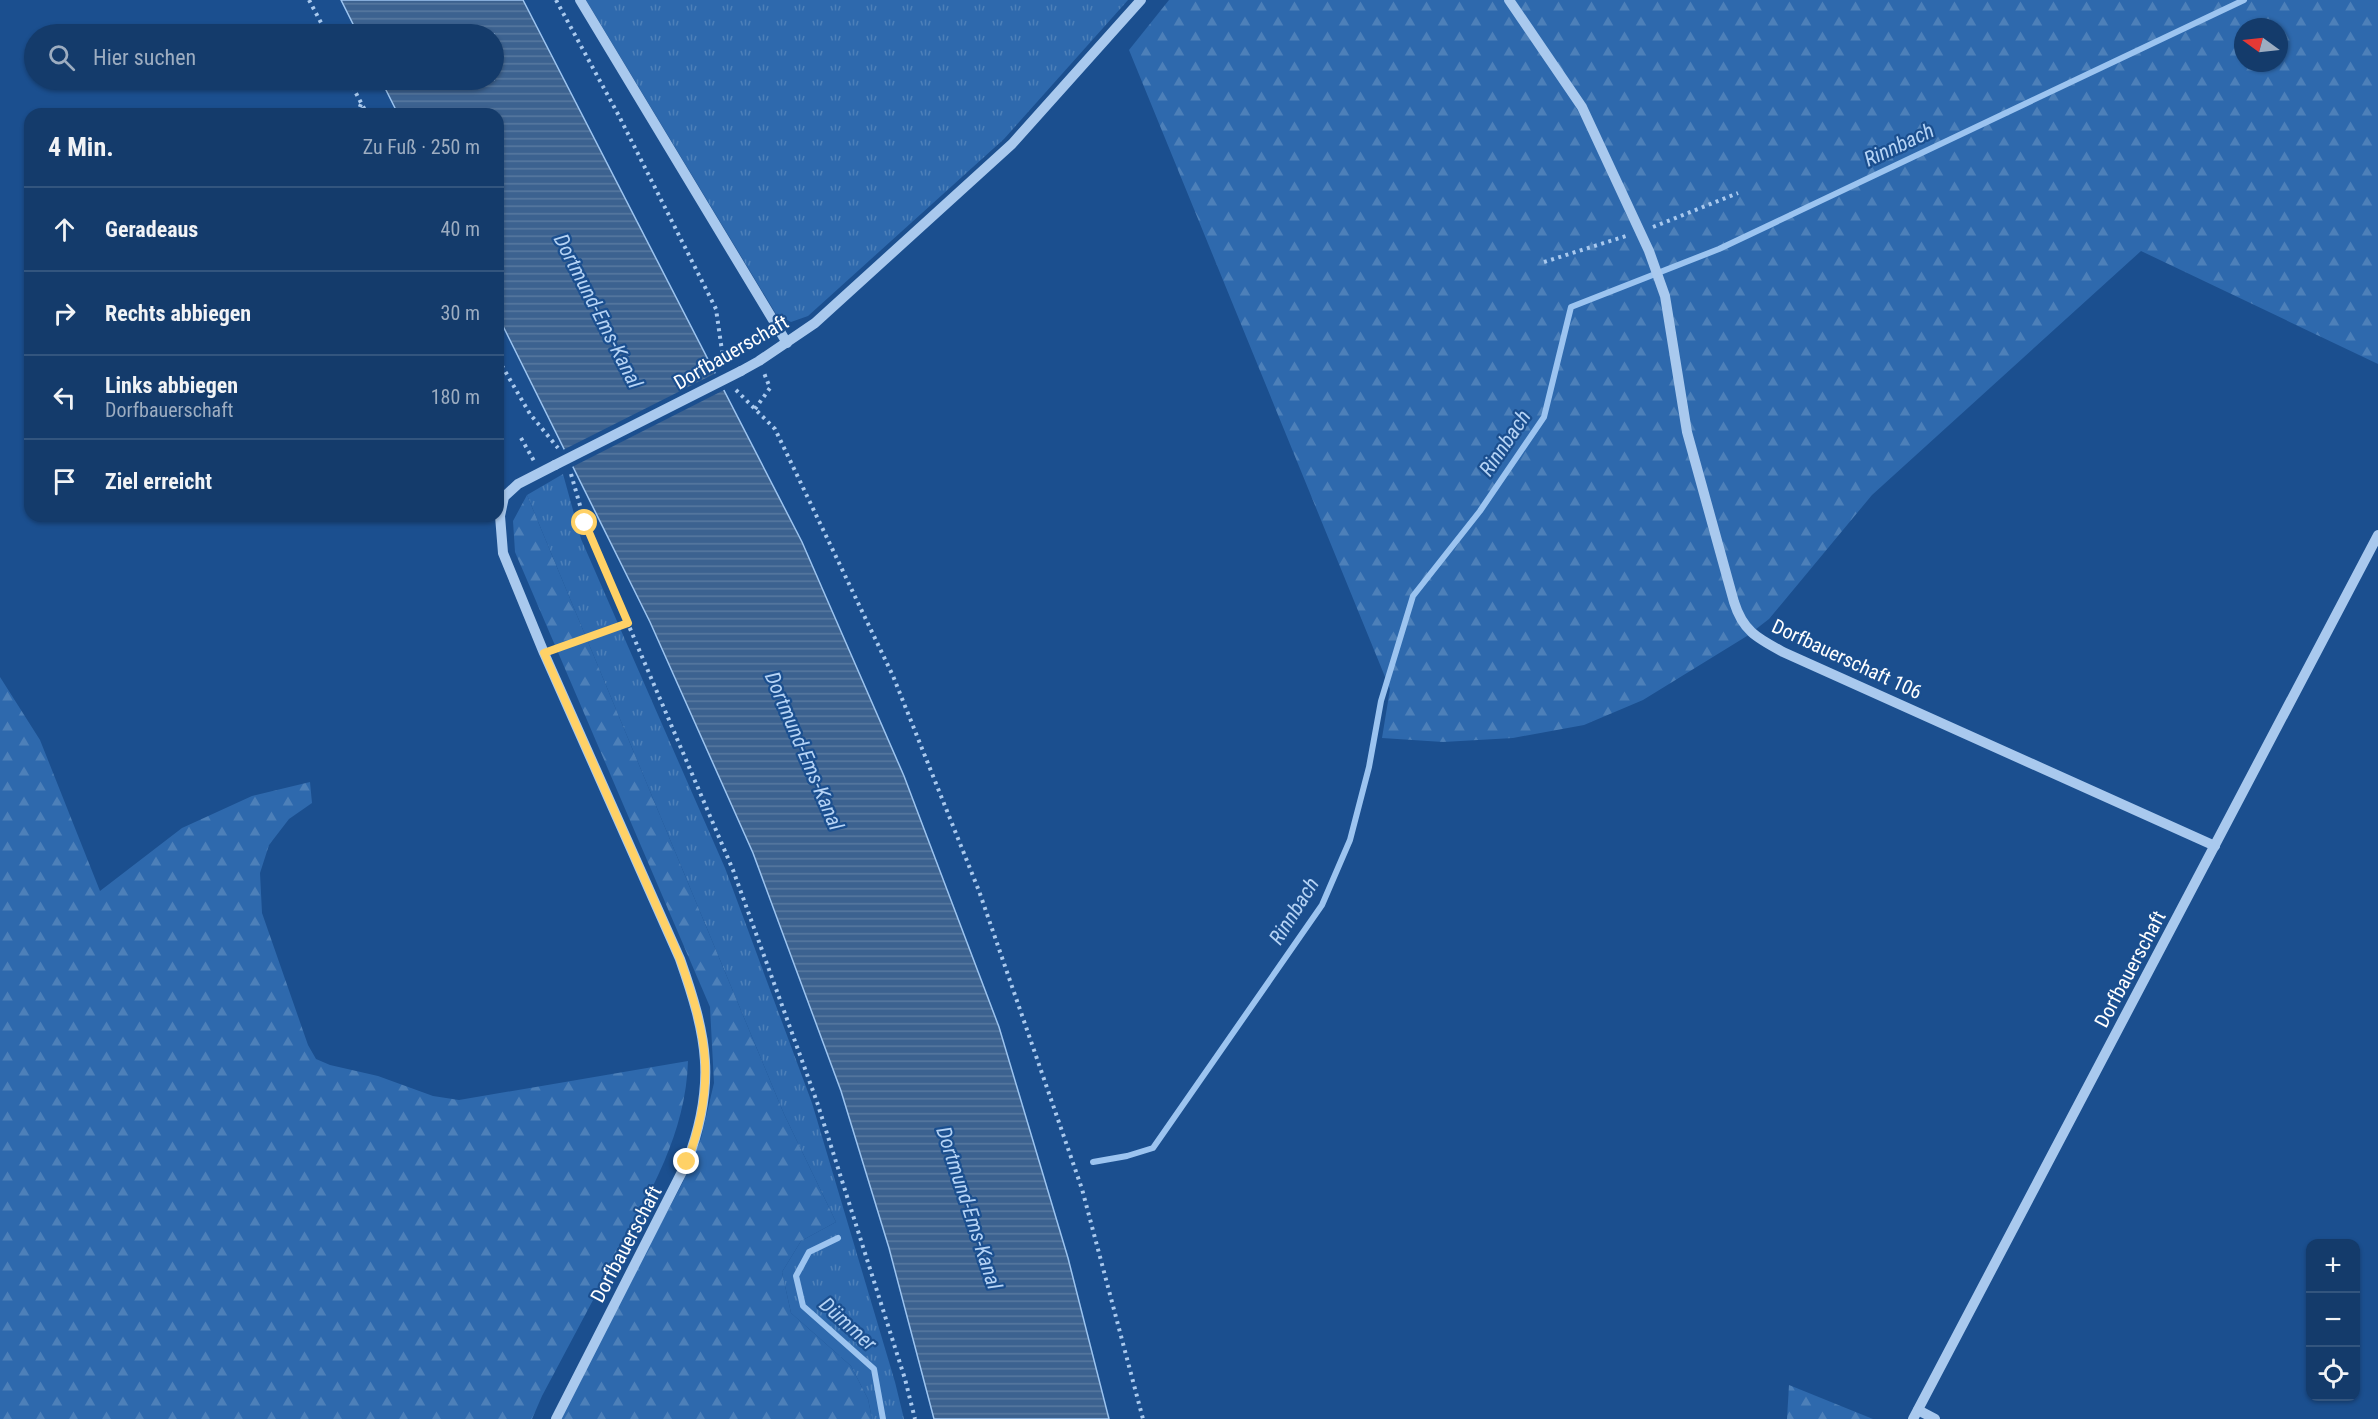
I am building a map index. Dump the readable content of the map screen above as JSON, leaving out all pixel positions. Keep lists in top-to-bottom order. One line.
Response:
{"streets":{"street":["Dorfbauerschaft","Dorfbauerschaft 106"]},"crossings":[["Dorfbauerschaft","Dorfbauerschaft 106"]],"water":["Rinnbach","Dortmund-Ems-Kanal","Dümmer"],"north":"left","page":{"search":"Hier suchen","heading":["4 Min.","Zu Fuß · 250 m"],"list":[["Geradeaus","40 m"],["Rechts abbiegen","30 m"],["Links abbiegen","Dorfbauerschaft","180 m"],"Ziel erreicht"],"map_buttons":["+","−"]}}
